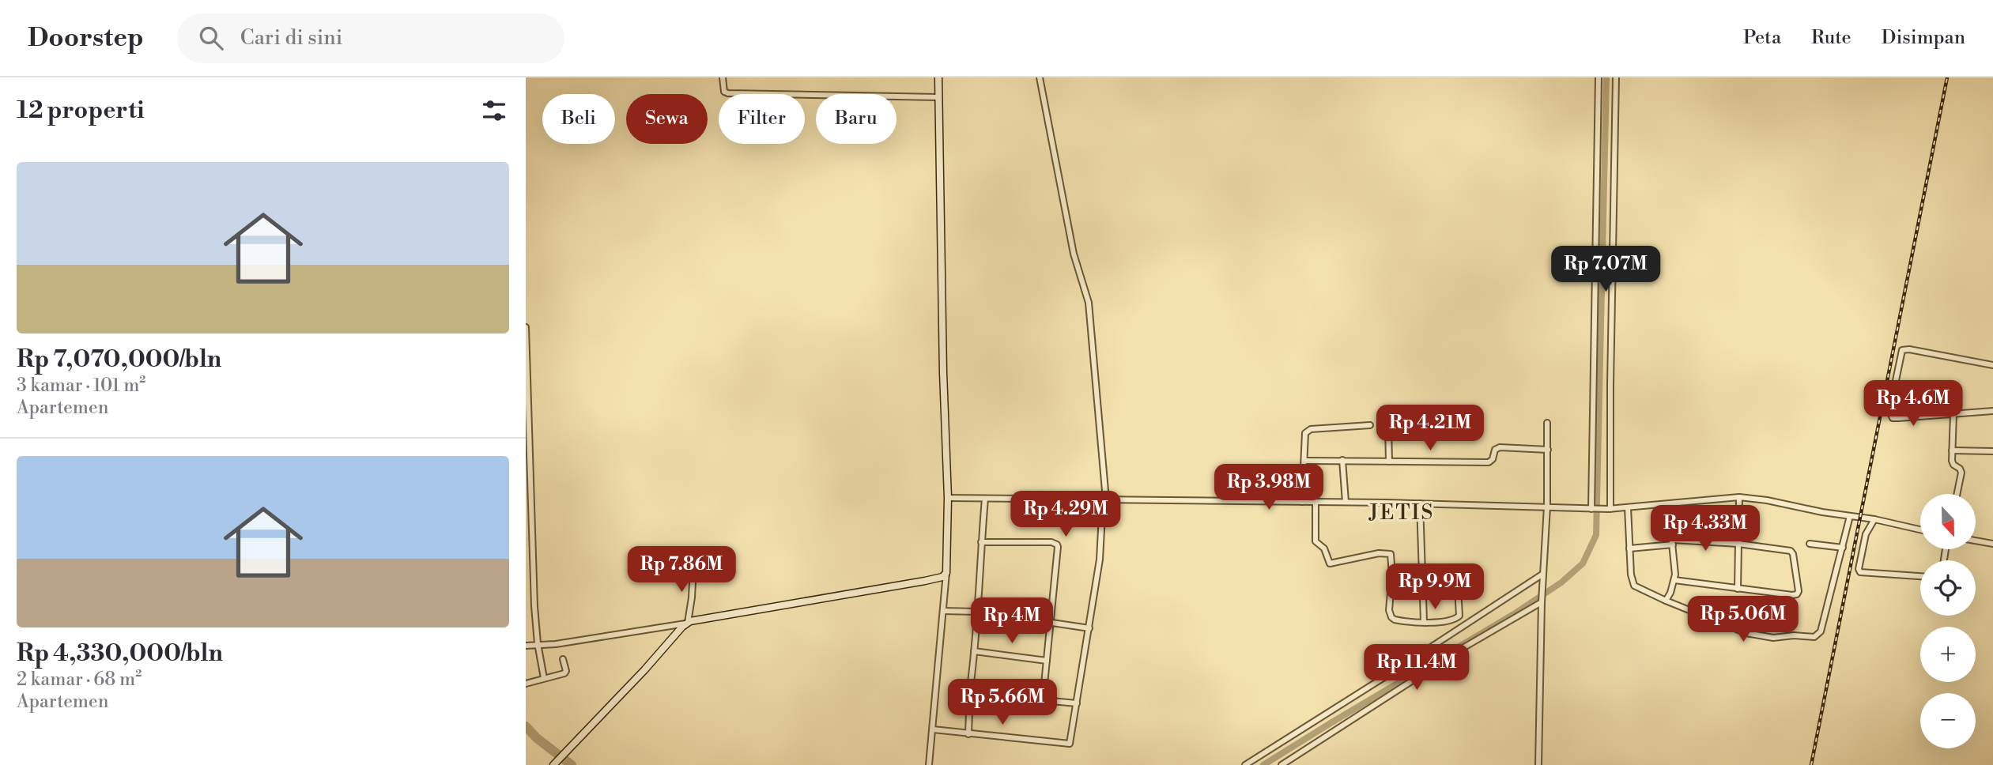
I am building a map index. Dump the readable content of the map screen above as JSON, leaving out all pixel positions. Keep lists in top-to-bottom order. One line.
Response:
{"districts":["JETIS"],"north":"bottom","page":{"header":"Doorstep","search":"Cari di sini","nav":["Peta","Rute","Disimpan"],"heading":"12 properti","chip":["Beli","Sewa","Filter","Baru"],"list":[{"name":"Rp 7,070,000/bln","note":"3 kamar · 101 m² · Apartemen"},{"name":"Rp 4,330,000/bln","note":"2 kamar · 68 m² · Apartemen"}],"price":["Rp 7.07M","Rp 4.6M","Rp 4.21M","Rp 3.98M","Rp 4.29M","Rp 4.33M","Rp 7.86M","Rp 9.9M","Rp 5.06M","Rp 4M","Rp 11.4M","Rp 5.66M"],"map_buttons":["+","−"]}}
